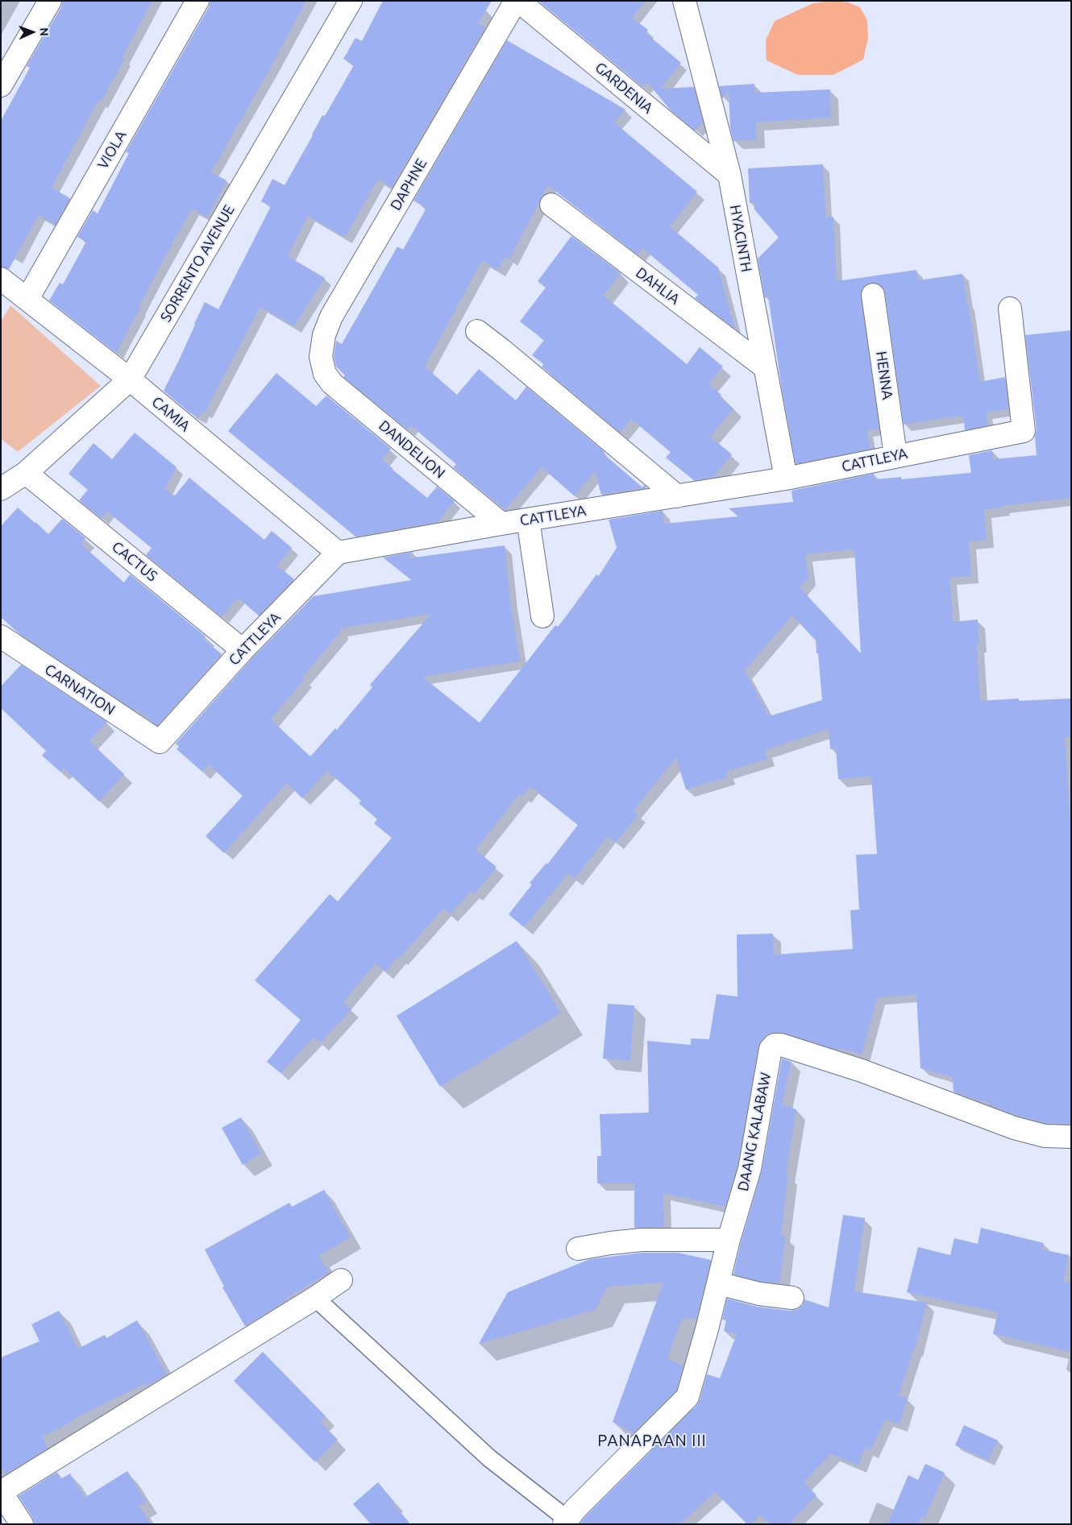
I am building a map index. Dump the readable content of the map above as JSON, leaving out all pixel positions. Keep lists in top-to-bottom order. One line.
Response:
{"streets":{"street":["GARDENIA","VIOLA","DAPHNE","HYACINTH","SORRENTO AVENUE","DAHLIA","HENNA","CAMIA","DANDELION","CATTLEYA","CACTUS","CARNATION","DAANG KALABAW"]},"crossings":[["GARDENIA","DAPHNE"],["GARDENIA","HYACINTH"],["VIOLA","CAMIA"],["DAPHNE","DANDELION"],["HYACINTH","DAHLIA"],["HYACINTH","CATTLEYA"],["SORRENTO AVENUE","CAMIA"],["SORRENTO AVENUE","CACTUS"],["HENNA","CATTLEYA"],["CAMIA","CATTLEYA"],["DANDELION","CATTLEYA"],["CATTLEYA","CACTUS"],["CATTLEYA","CARNATION"]],"districts":["PANAPAAN III"],"north":"right"}
